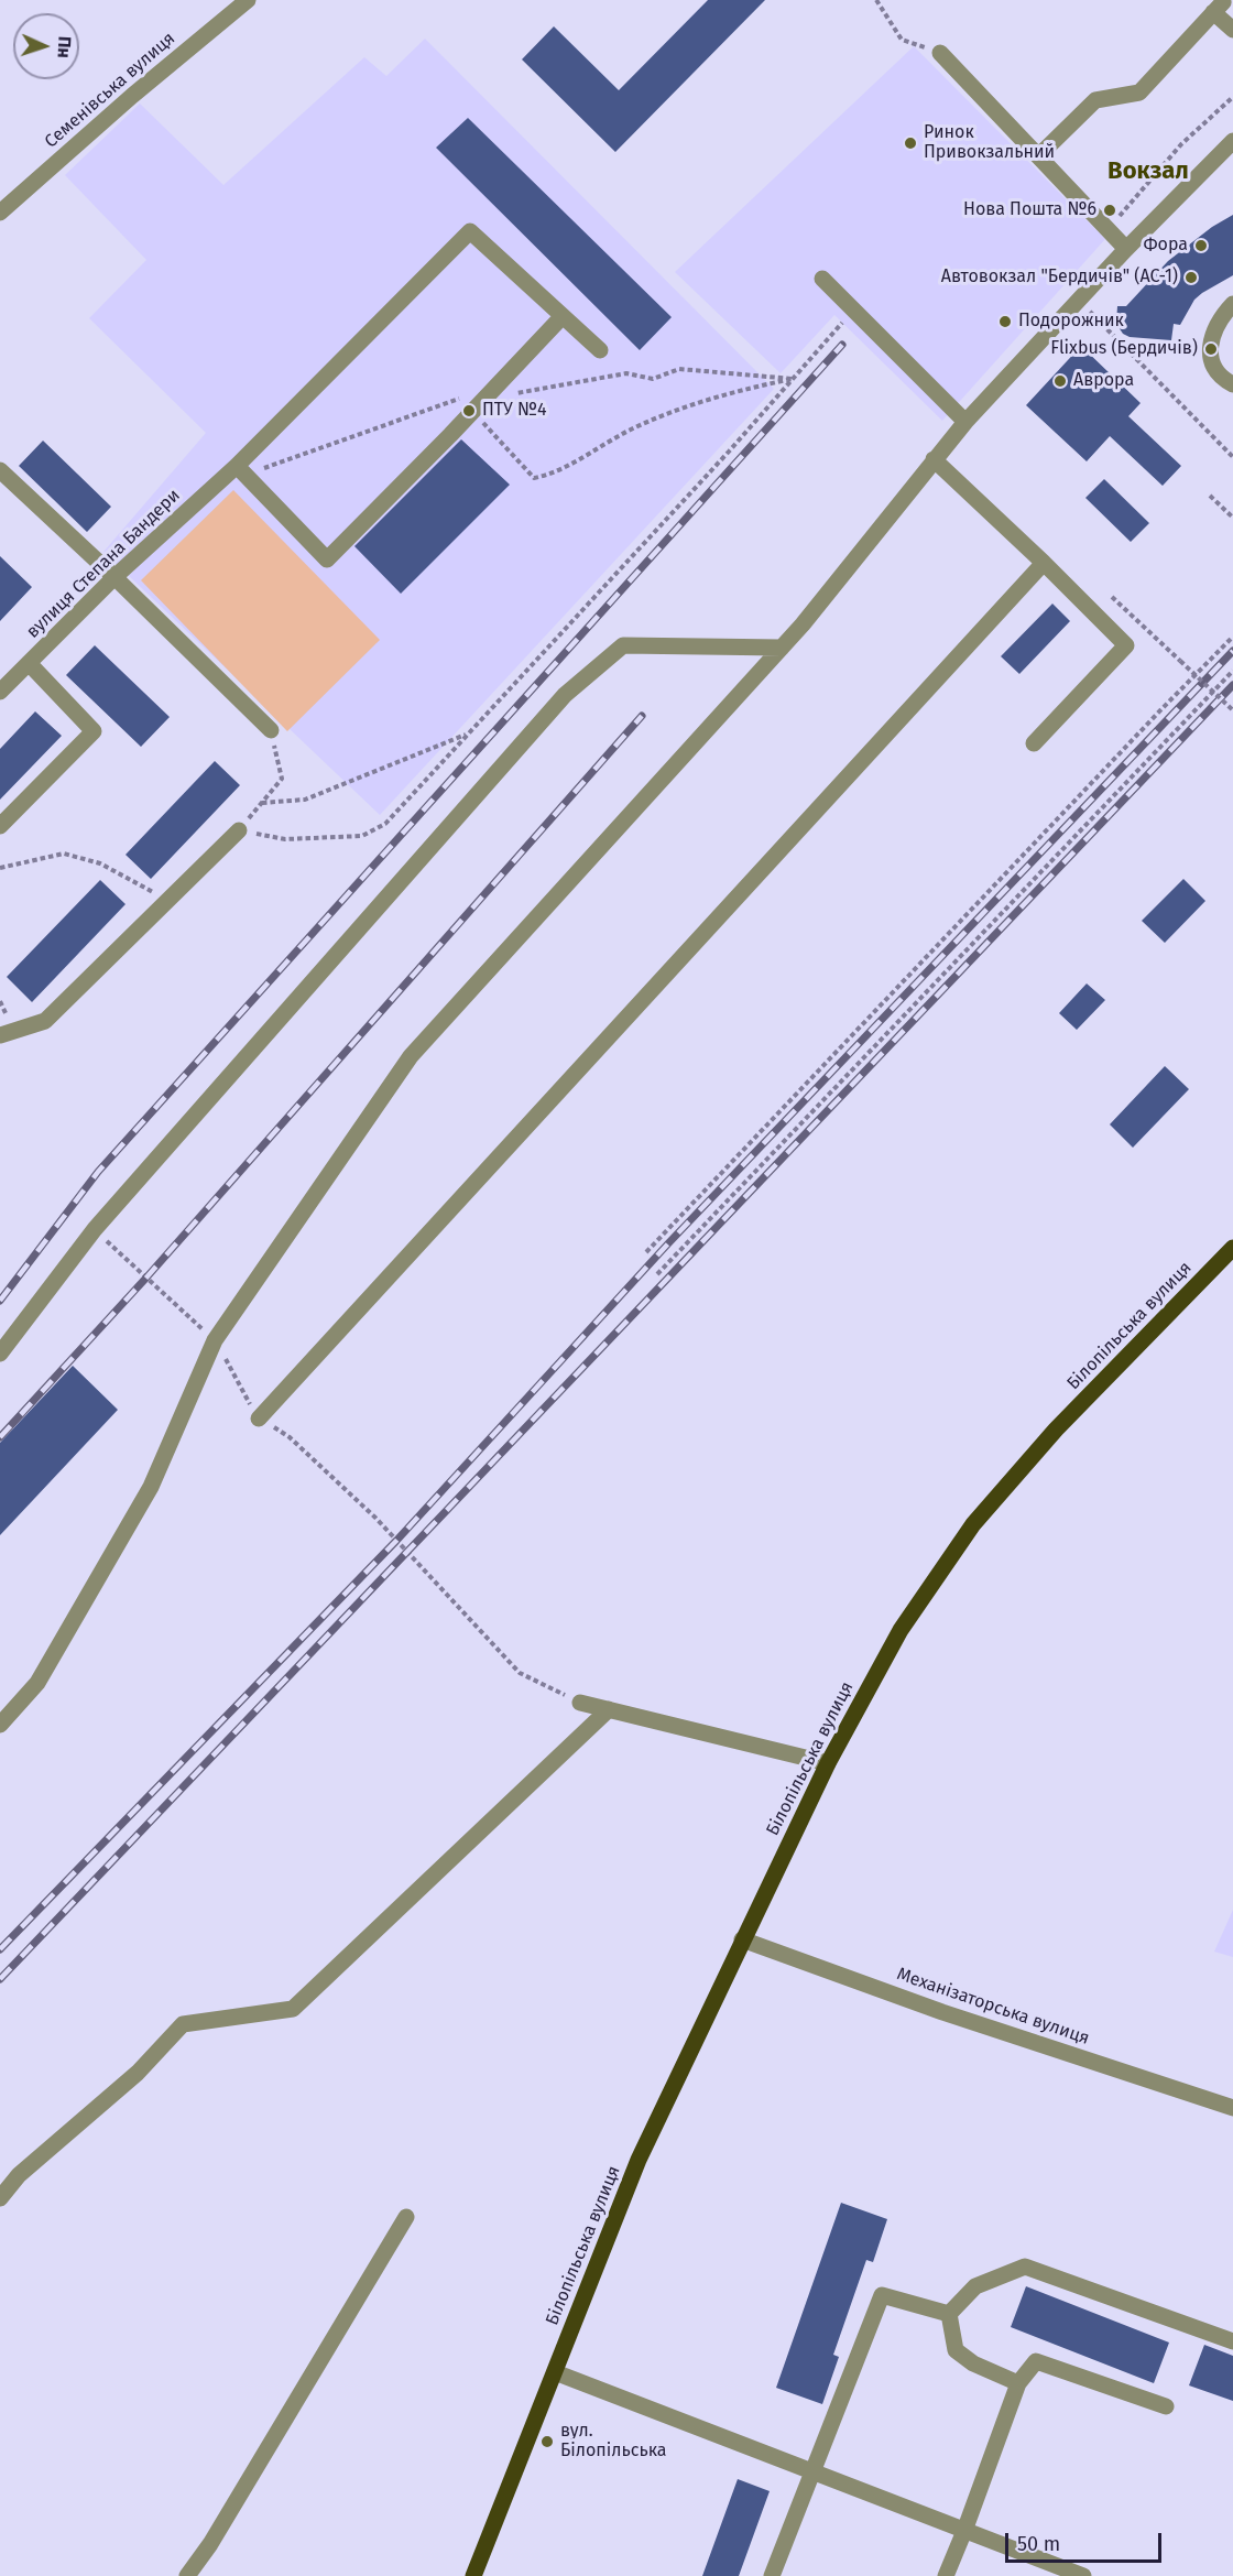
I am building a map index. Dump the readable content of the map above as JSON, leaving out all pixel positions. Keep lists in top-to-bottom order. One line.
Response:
{"streets":{"main road":["Білопільська вулиця"],"street":["Семенівська вулиця","вулиця Степана Бандери","Механізаторська вулиця"]},"crossings":[["Білопільська вулиця","Механізаторська вулиця"]],"districts":["Вокзал"],"places":["Ринок Привокзальний","Нова Пошта №6","Фора","Автовокзал \"Бердичів\" (АС-1)","Подорожник","Flixbus (Бердичів)","Аврора","ПТУ №4","вул. Білопільська"],"scale_bar":"50 m","north":"right"}
